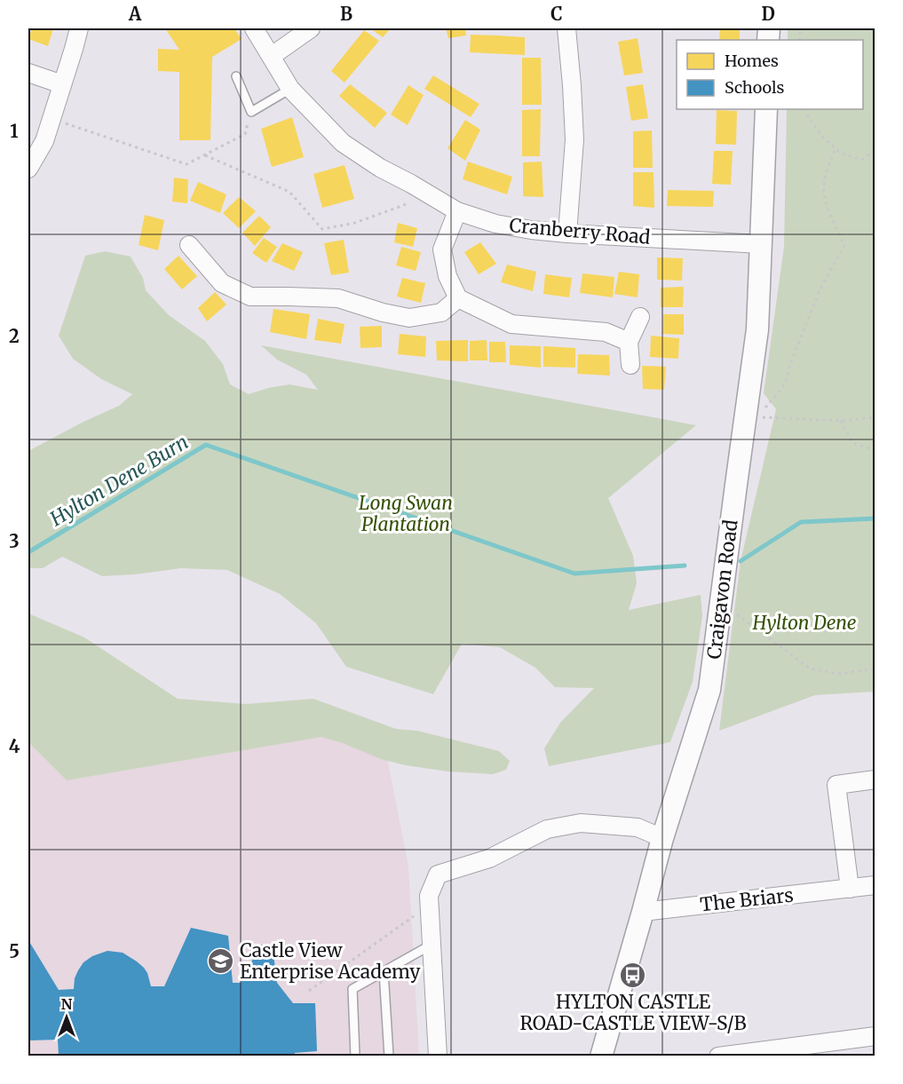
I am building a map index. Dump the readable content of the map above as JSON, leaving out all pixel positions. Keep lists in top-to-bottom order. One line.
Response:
{"streets":{"street":["Cranberry Road","Craigavon Road","The Briars"]},"crossings":[["Cranberry Road","Craigavon Road"],["Craigavon Road","The Briars"]],"water":["Hylton Dene Burn"],"parks":["Long Swan Plantation","Hylton Dene"],"places":{"school or university":["Castle View Enterprise Academy"],"bus stop":["HYLTON CASTLE ROAD-CASTLE VIEW-S/B"]},"legend":["Homes","Schools"],"north":"top","grid":{"columns":["A","B","C","D"],"rows":["1","2","3","4","5"]}}
